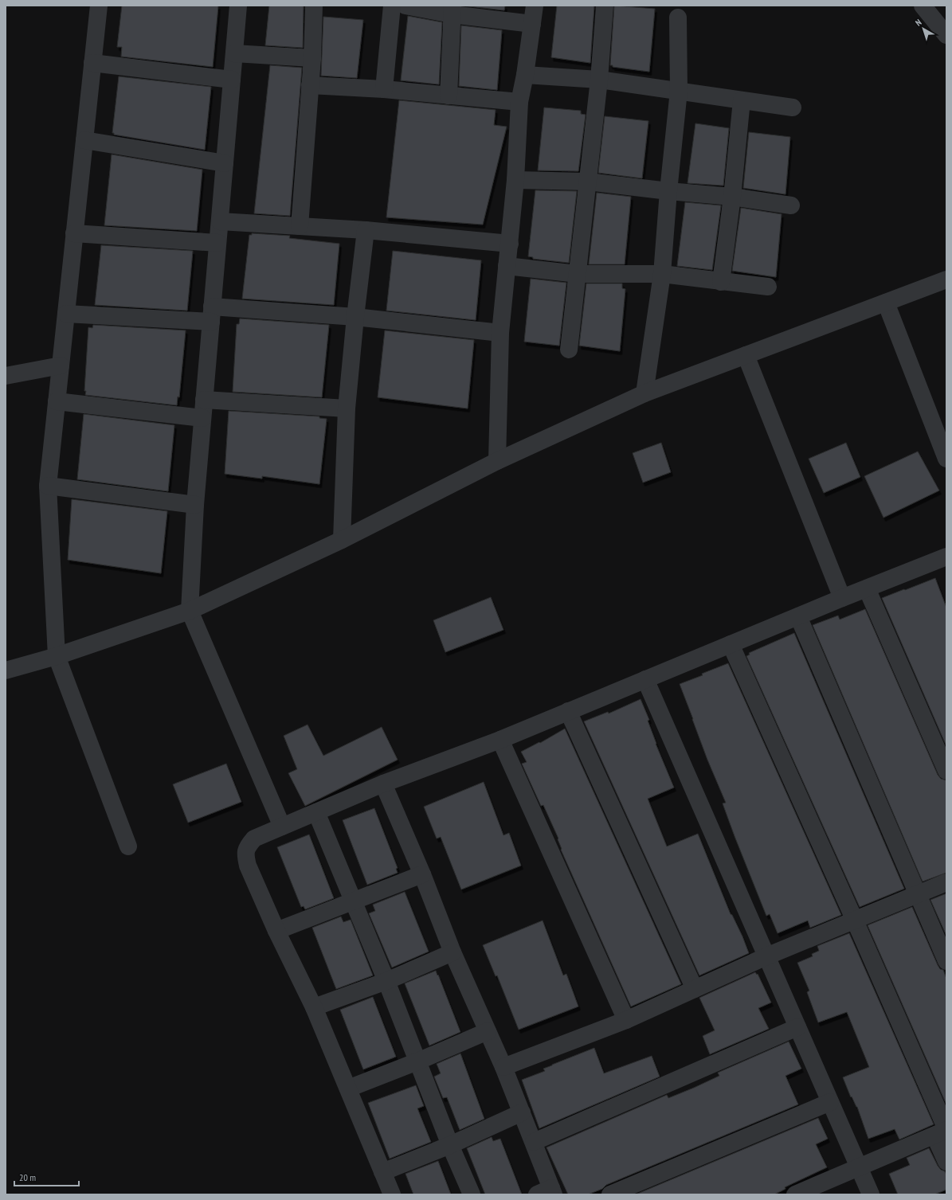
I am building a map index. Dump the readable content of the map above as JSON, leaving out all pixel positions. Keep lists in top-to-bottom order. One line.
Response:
{"scale_bar":"20 m","north":"top left"}
